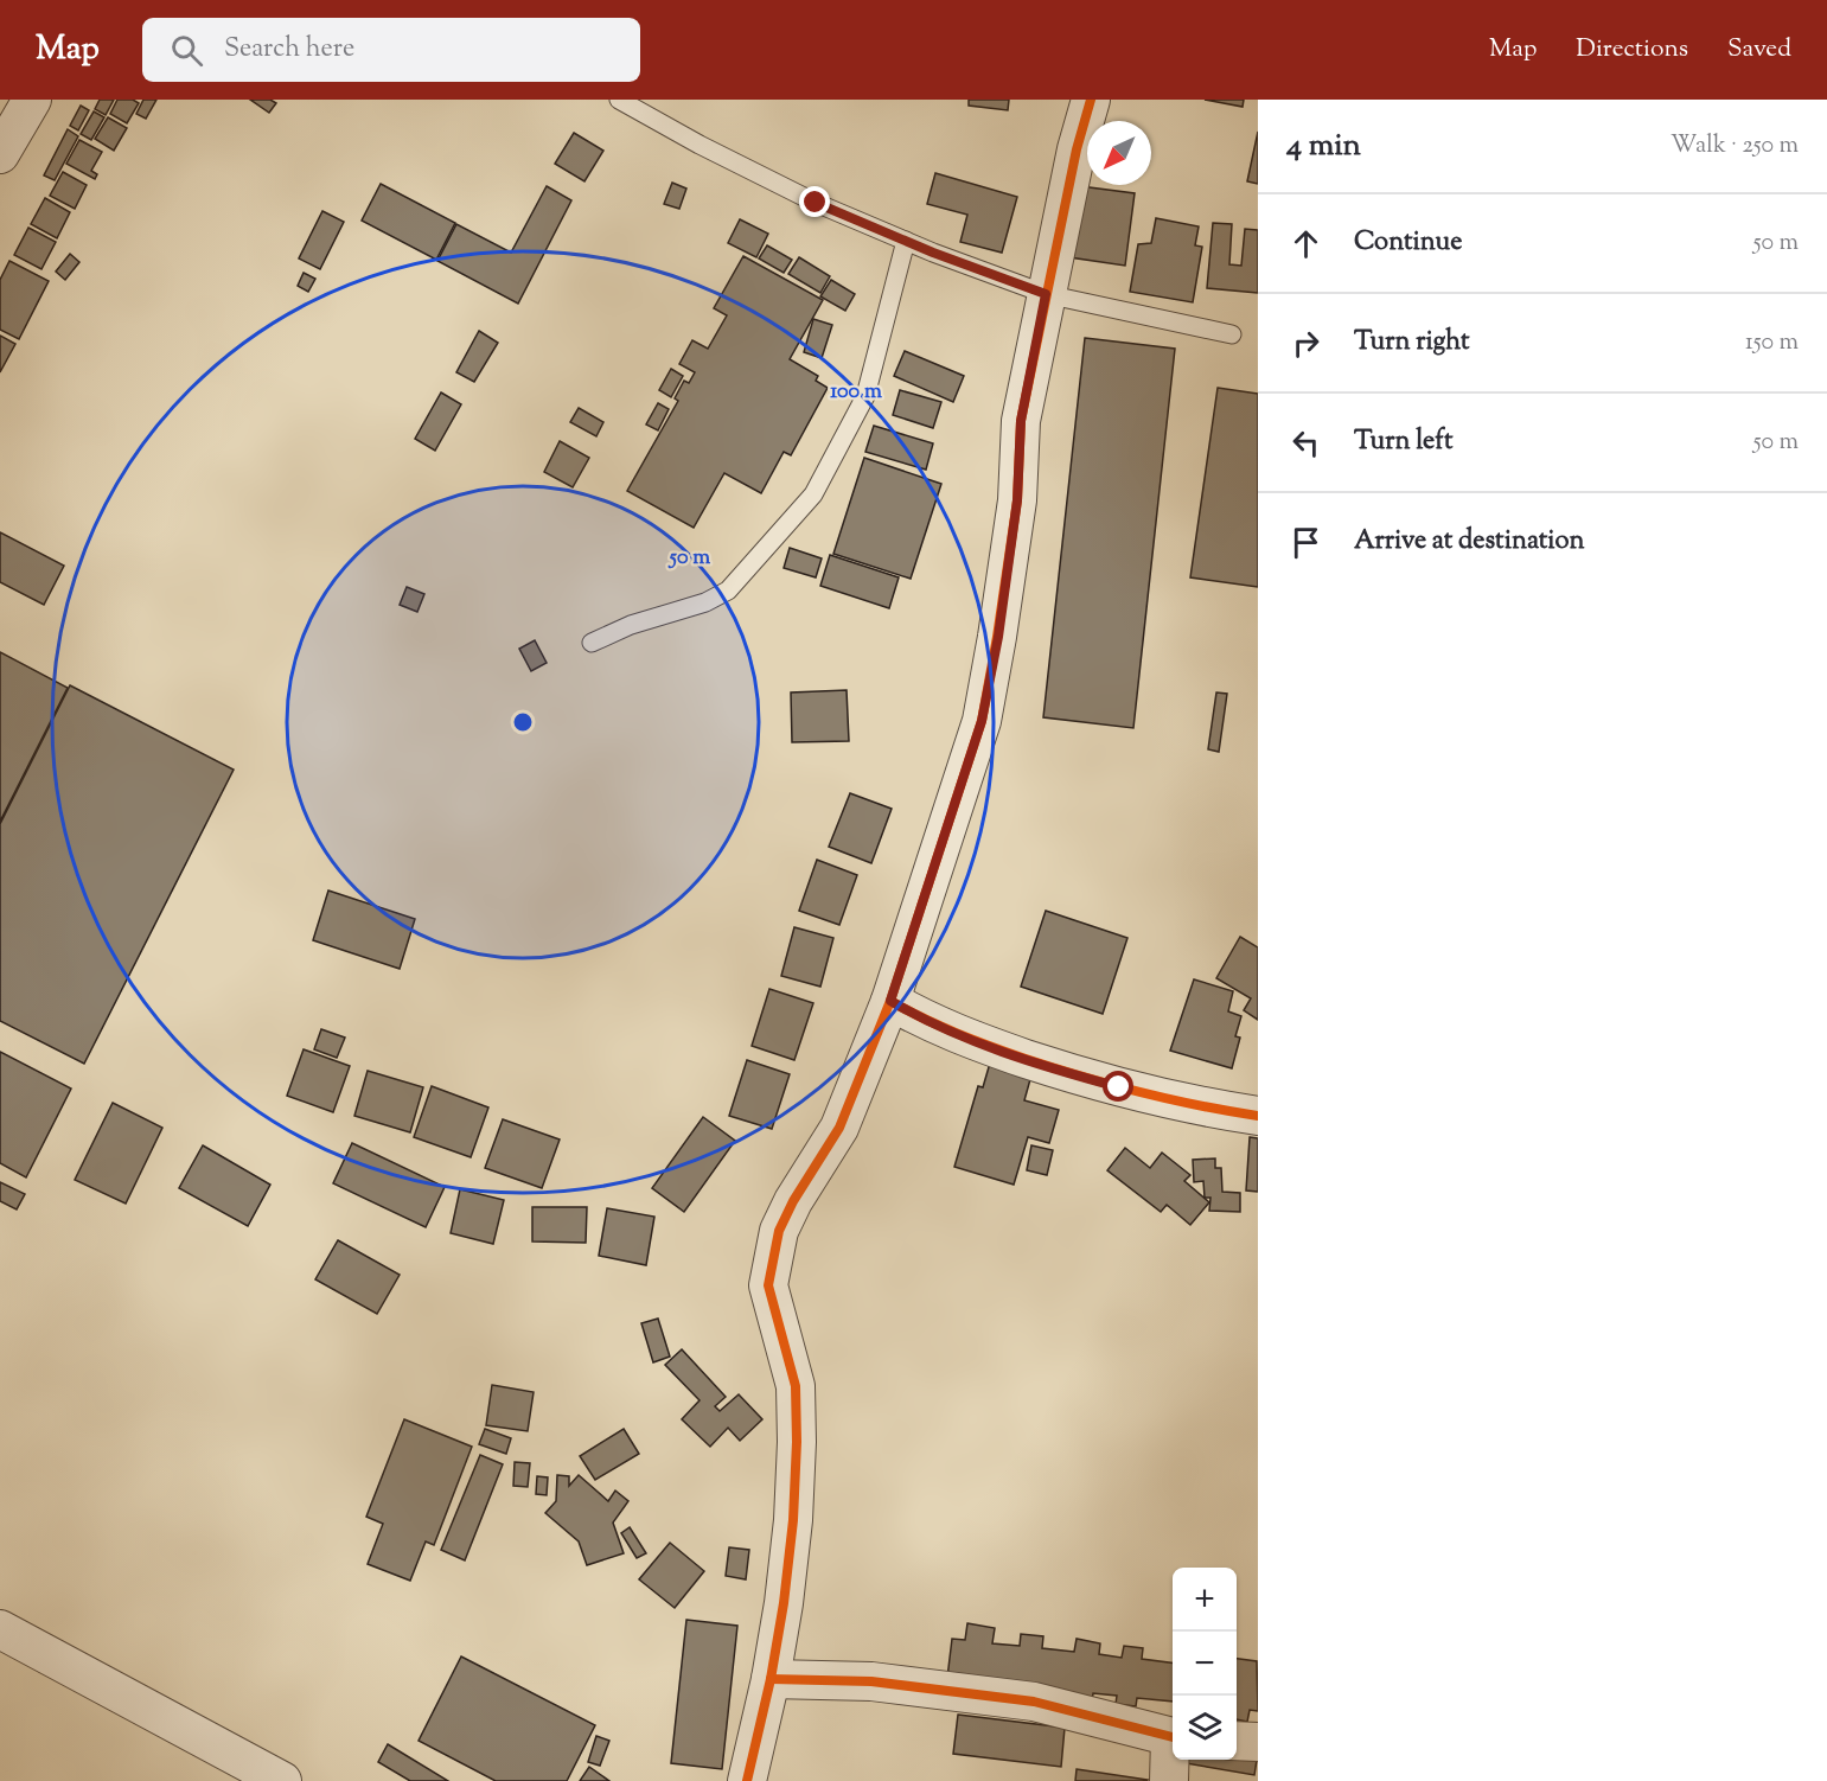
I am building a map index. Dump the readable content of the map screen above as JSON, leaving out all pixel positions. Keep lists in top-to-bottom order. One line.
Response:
{"north":"bottom left","page":{"header":"Map","search":"Search here","nav":["Map","Directions","Saved"],"heading":["4 min","Walk · 250 m"],"list":[["Continue","50 m"],["Turn right","150 m"],["Turn left","50 m"],"Arrive at destination"],"map_buttons":["+","−"]},"rings":["100 m","50 m"]}
